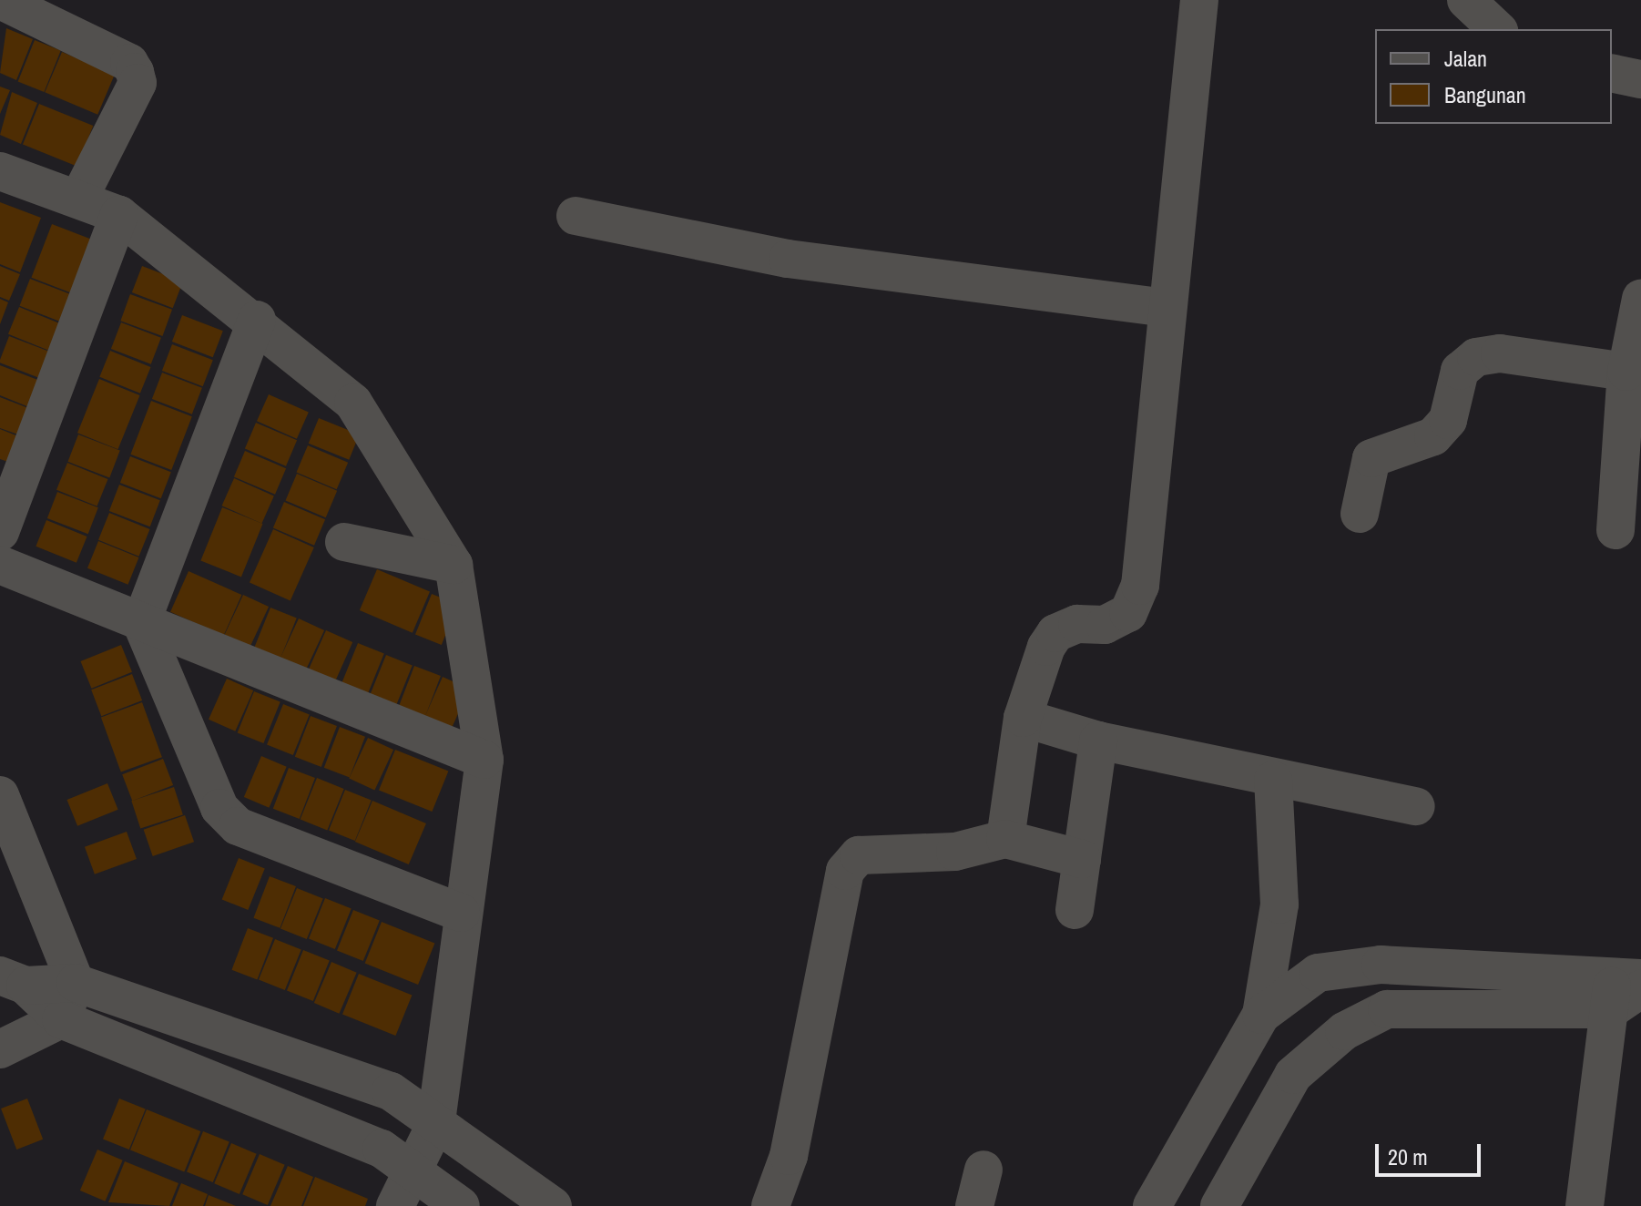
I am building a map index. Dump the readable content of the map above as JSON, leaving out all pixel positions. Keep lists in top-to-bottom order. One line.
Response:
{"legend":["Jalan","Bangunan"],"scale_bar":"20 m"}
